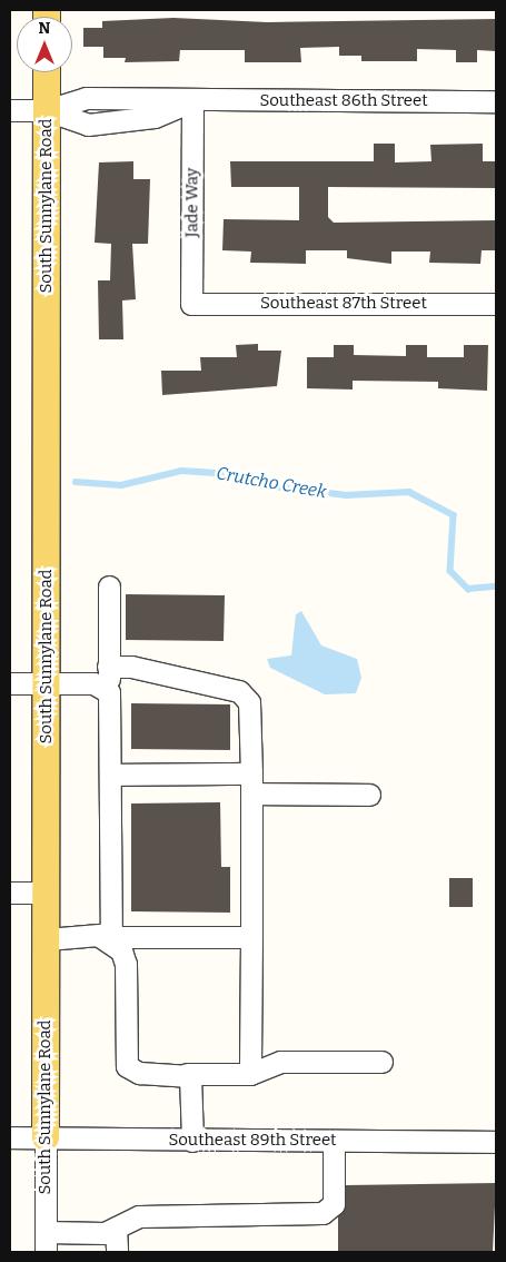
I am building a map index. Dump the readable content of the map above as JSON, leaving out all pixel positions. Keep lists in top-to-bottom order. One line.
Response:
{"streets":{"main road":["South Sunnylane Road"],"street":["Southeast 86th Street","Jade Way","Southeast 87th Street","Southeast 89th Street"]},"crossings":[["Southeast 86th Street","Jade Way"],["Southeast 86th Street","South Sunnylane Road"],["Jade Way","Southeast 87th Street"],["South Sunnylane Road","Southeast 89th Street"]],"water":["Crutcho Creek"],"north":"top"}
